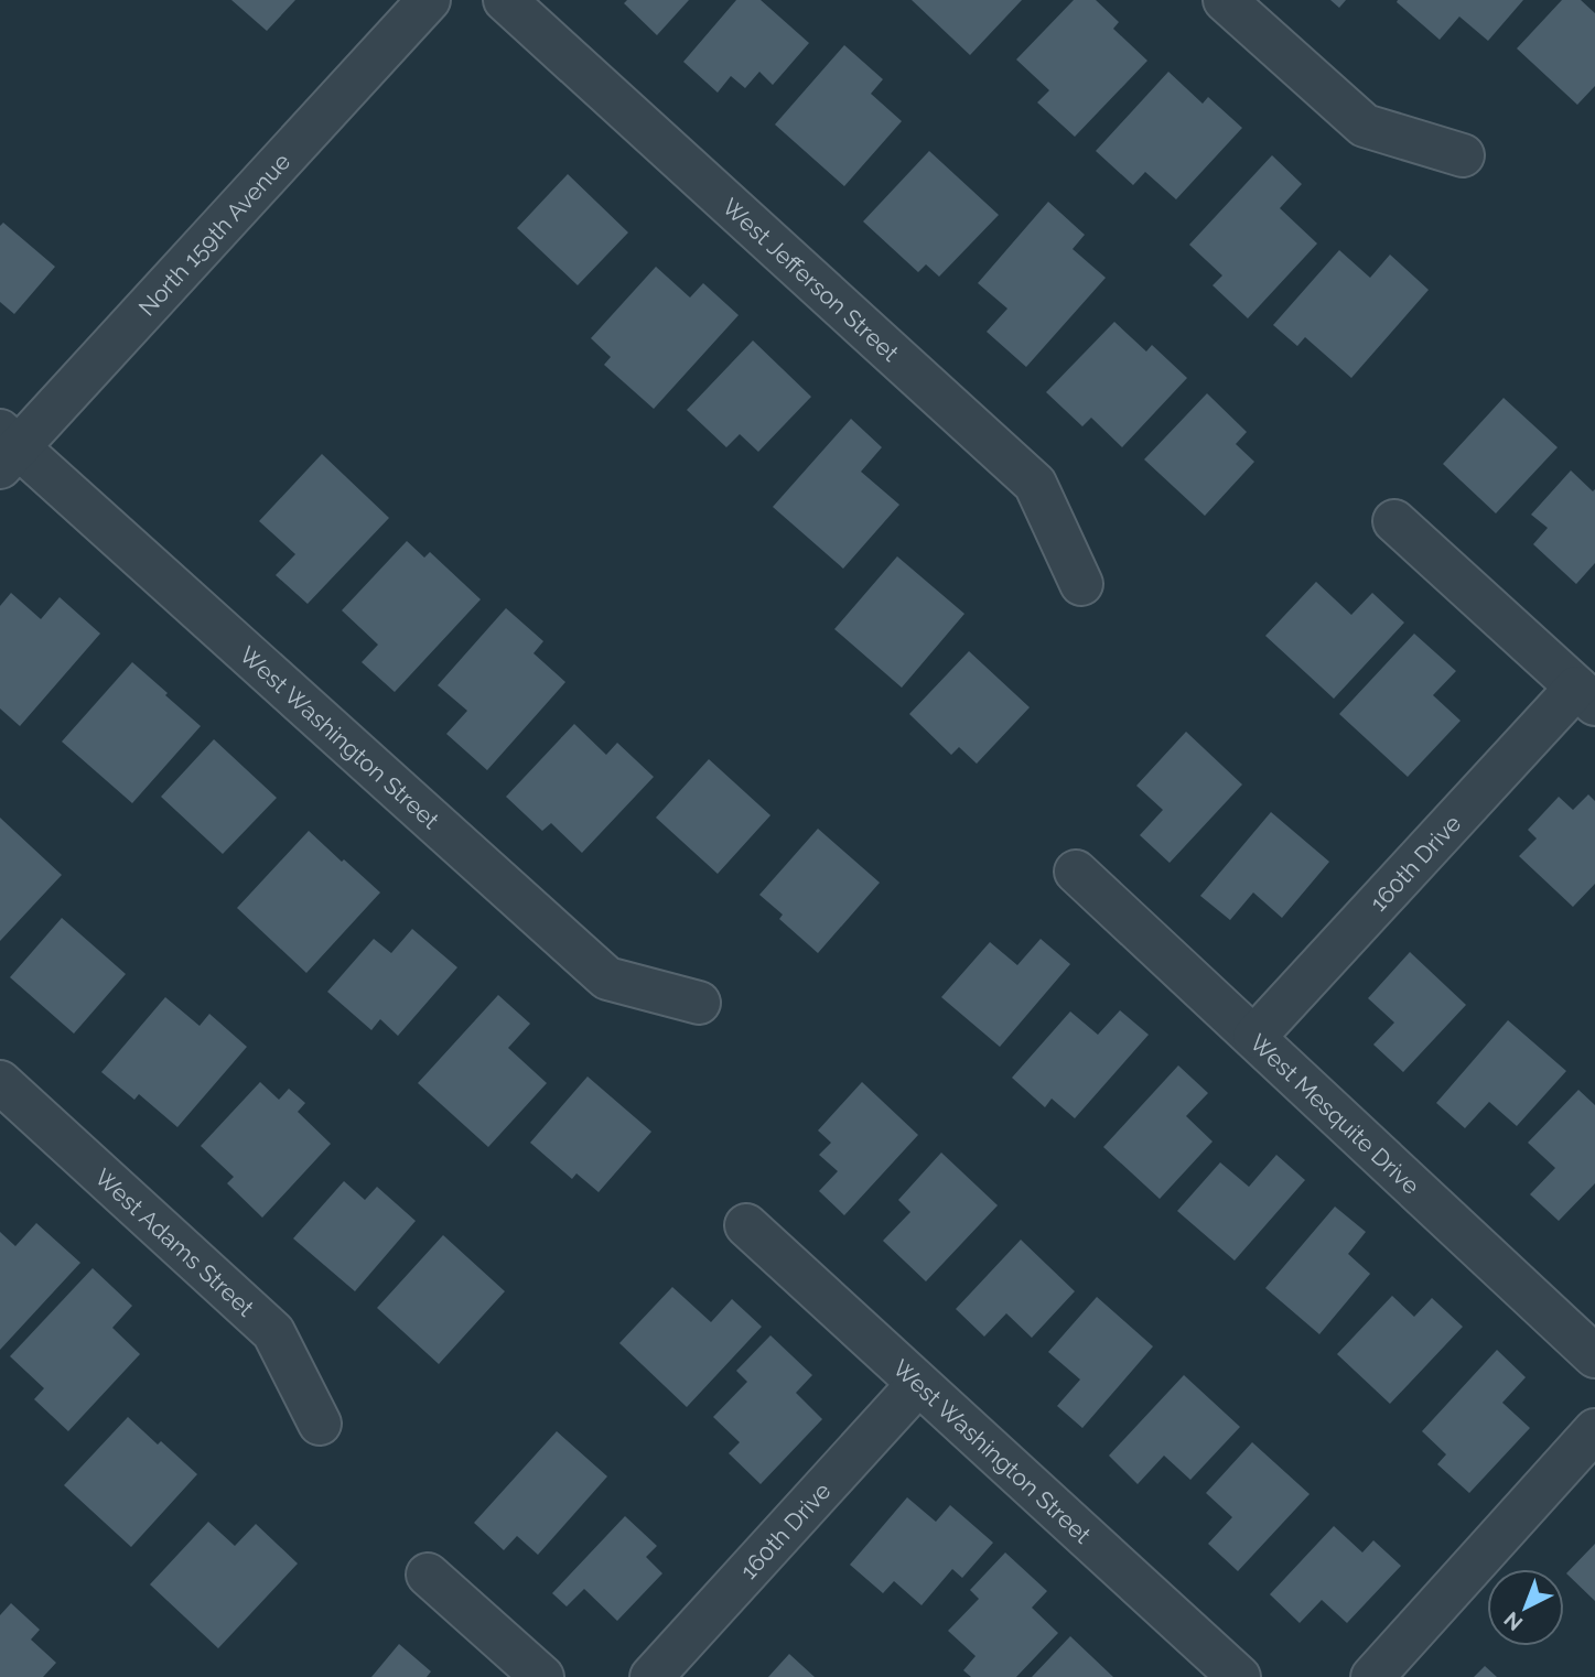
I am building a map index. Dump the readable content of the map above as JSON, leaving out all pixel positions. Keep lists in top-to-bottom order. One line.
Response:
{"streets":{"street":["North 159th Avenue","West Jefferson Street","West Washington Street","160th Drive","West Mesquite Drive","West Adams Street"]},"crossings":[["North 159th Avenue","West Washington Street"],["West Washington Street","160th Drive"],["160th Drive","West Mesquite Drive"]],"north":"bottom left"}
